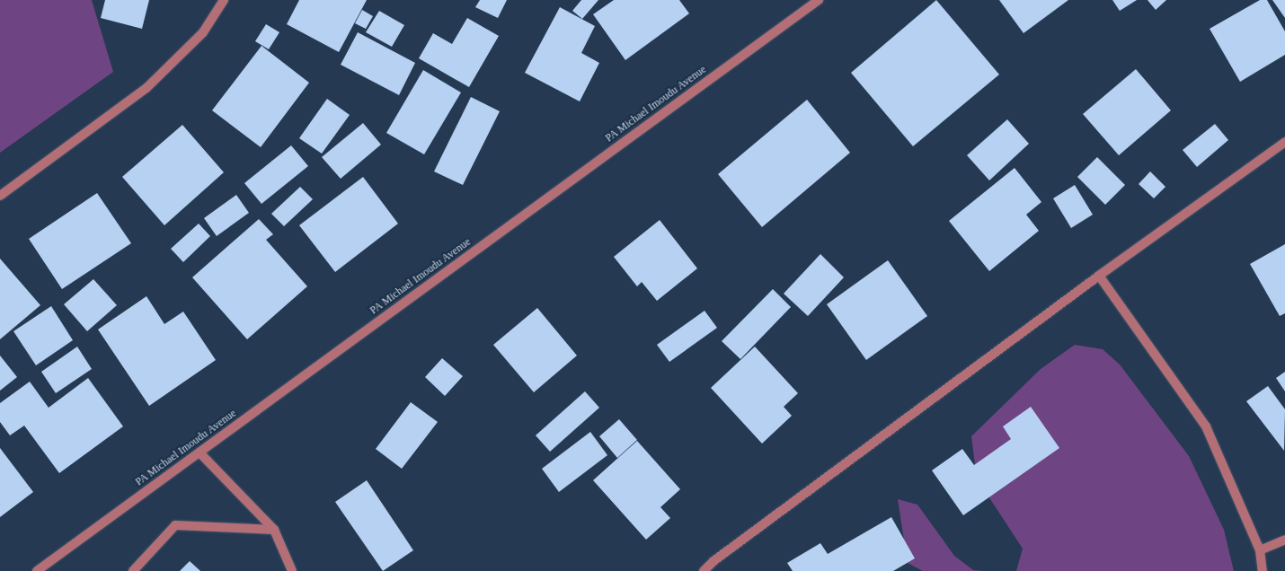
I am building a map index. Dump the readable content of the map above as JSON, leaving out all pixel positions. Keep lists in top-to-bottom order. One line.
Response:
{"streets":{"street":["PA Michael Imoudu Avenue"]}}
